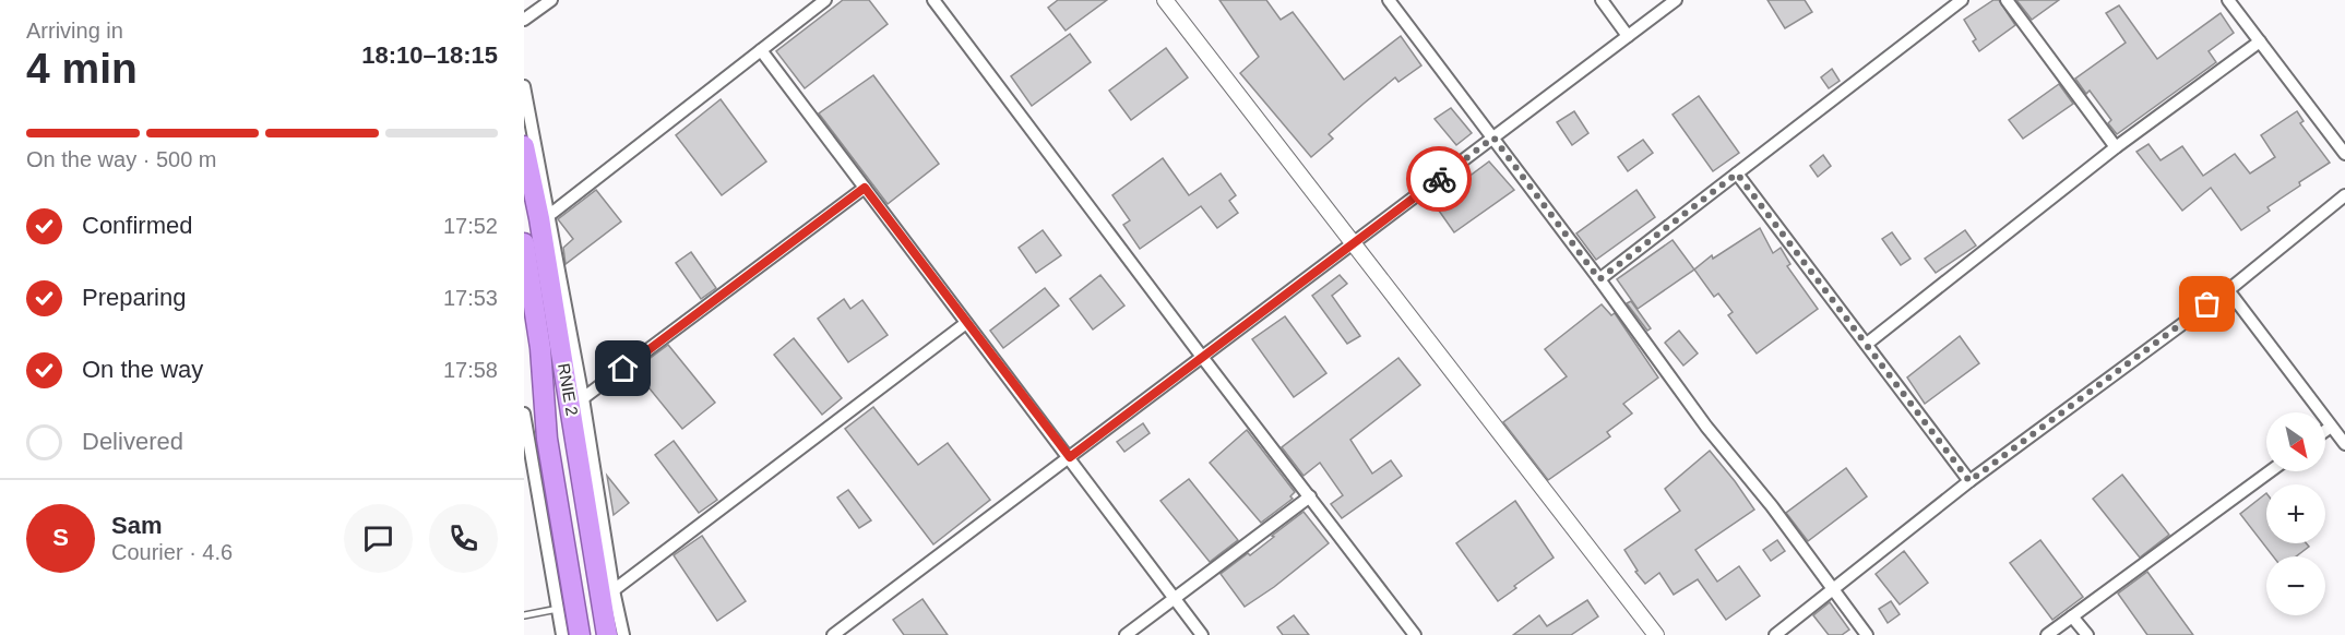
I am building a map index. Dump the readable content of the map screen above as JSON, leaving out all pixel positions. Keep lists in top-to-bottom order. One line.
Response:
{"streets":{"highway":["RNIE 2"]},"north":"bottom right","page":{"heading":["4 min","Arriving in","18:10–18:15"],"panel":["Sam","Courier · 4.6"],"bar":"On the way · 500 m","list":[["Confirmed","17:52"],["Preparing","17:53"],["On the way","17:58"],"Delivered"],"map_buttons":["+","−"],"round":"S"}}
